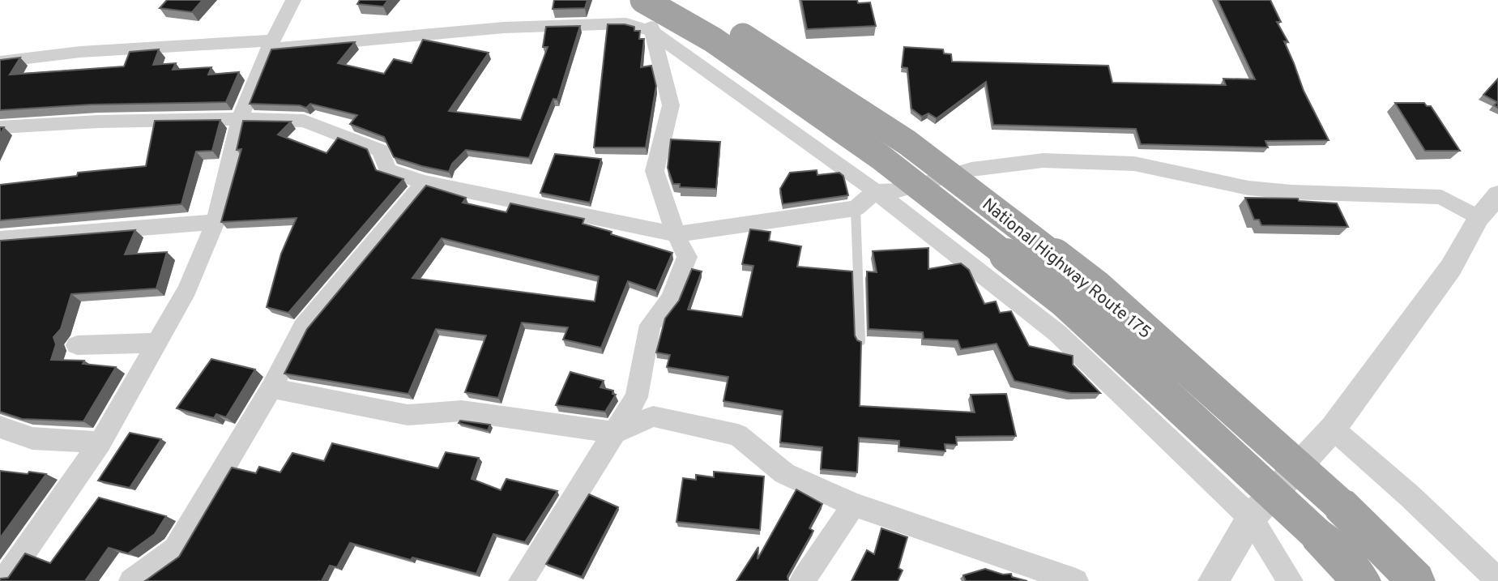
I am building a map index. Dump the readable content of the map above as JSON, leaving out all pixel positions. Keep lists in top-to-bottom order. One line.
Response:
{"streets":{"highway":["National Highway Route 175"]}}
